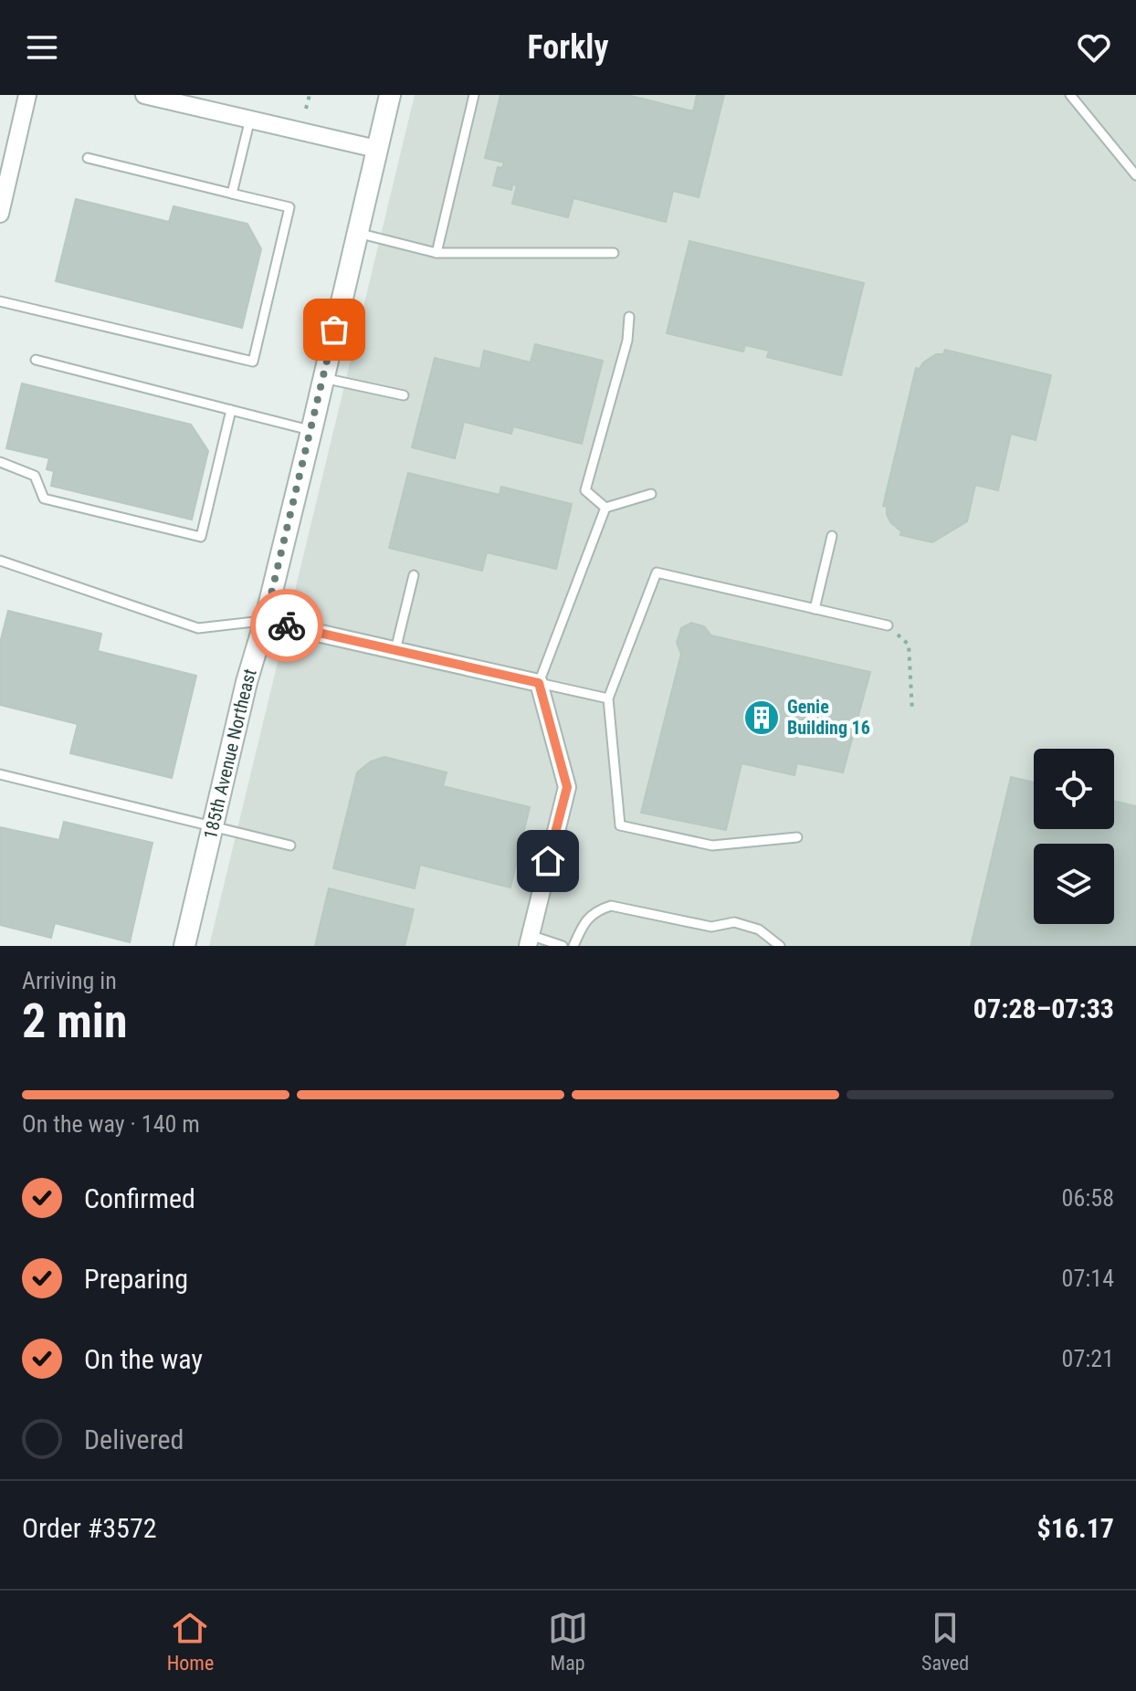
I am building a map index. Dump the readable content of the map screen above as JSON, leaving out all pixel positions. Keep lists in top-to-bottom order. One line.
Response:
{"streets":{"street":["185th Avenue Northeast"]},"places":{"building":["Genie Building 16"]},"page":{"header":"Forkly","heading":["2 min","Arriving in","07:28–07:33"],"panel":["Order #3572","$16.17"],"bar":"On the way · 140 m","list":[["Confirmed","06:58"],["Preparing","07:14"],["On the way","07:21"],"Delivered"],"tabs":["Home","Map","Saved"]}}
